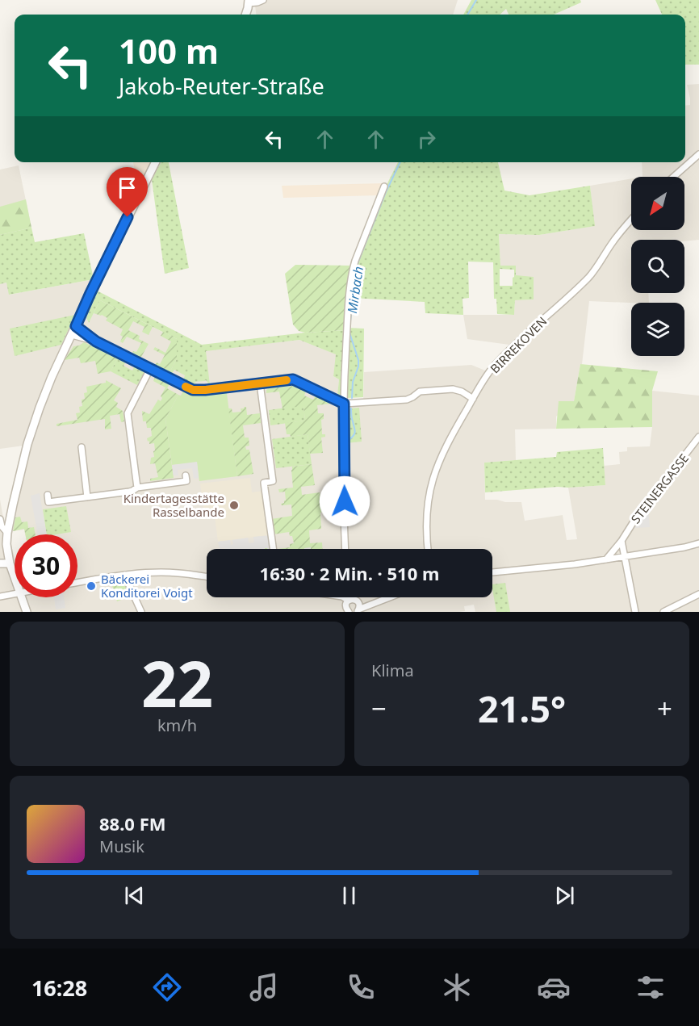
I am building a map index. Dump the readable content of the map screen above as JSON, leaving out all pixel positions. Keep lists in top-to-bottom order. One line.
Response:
{"streets":{"street":["BIRREKOVEN","STEINERGASSE"]},"water":["Mirbach"],"places":["Kindertagesstätte Rasselbande","Bäckerei Konditorei Voigt"],"north":"bottom left","page":{"turn":["100 m","Jakob-Reuter-Straße"],"limit":"30","trip":"16:30 · 2 Min. · 510 m","tile":[["22","km/h"],"Klima"],"heat":["−","21.5°","+"],"song":["88.0 FM","Musik"],"tabs":"16:28"}}
